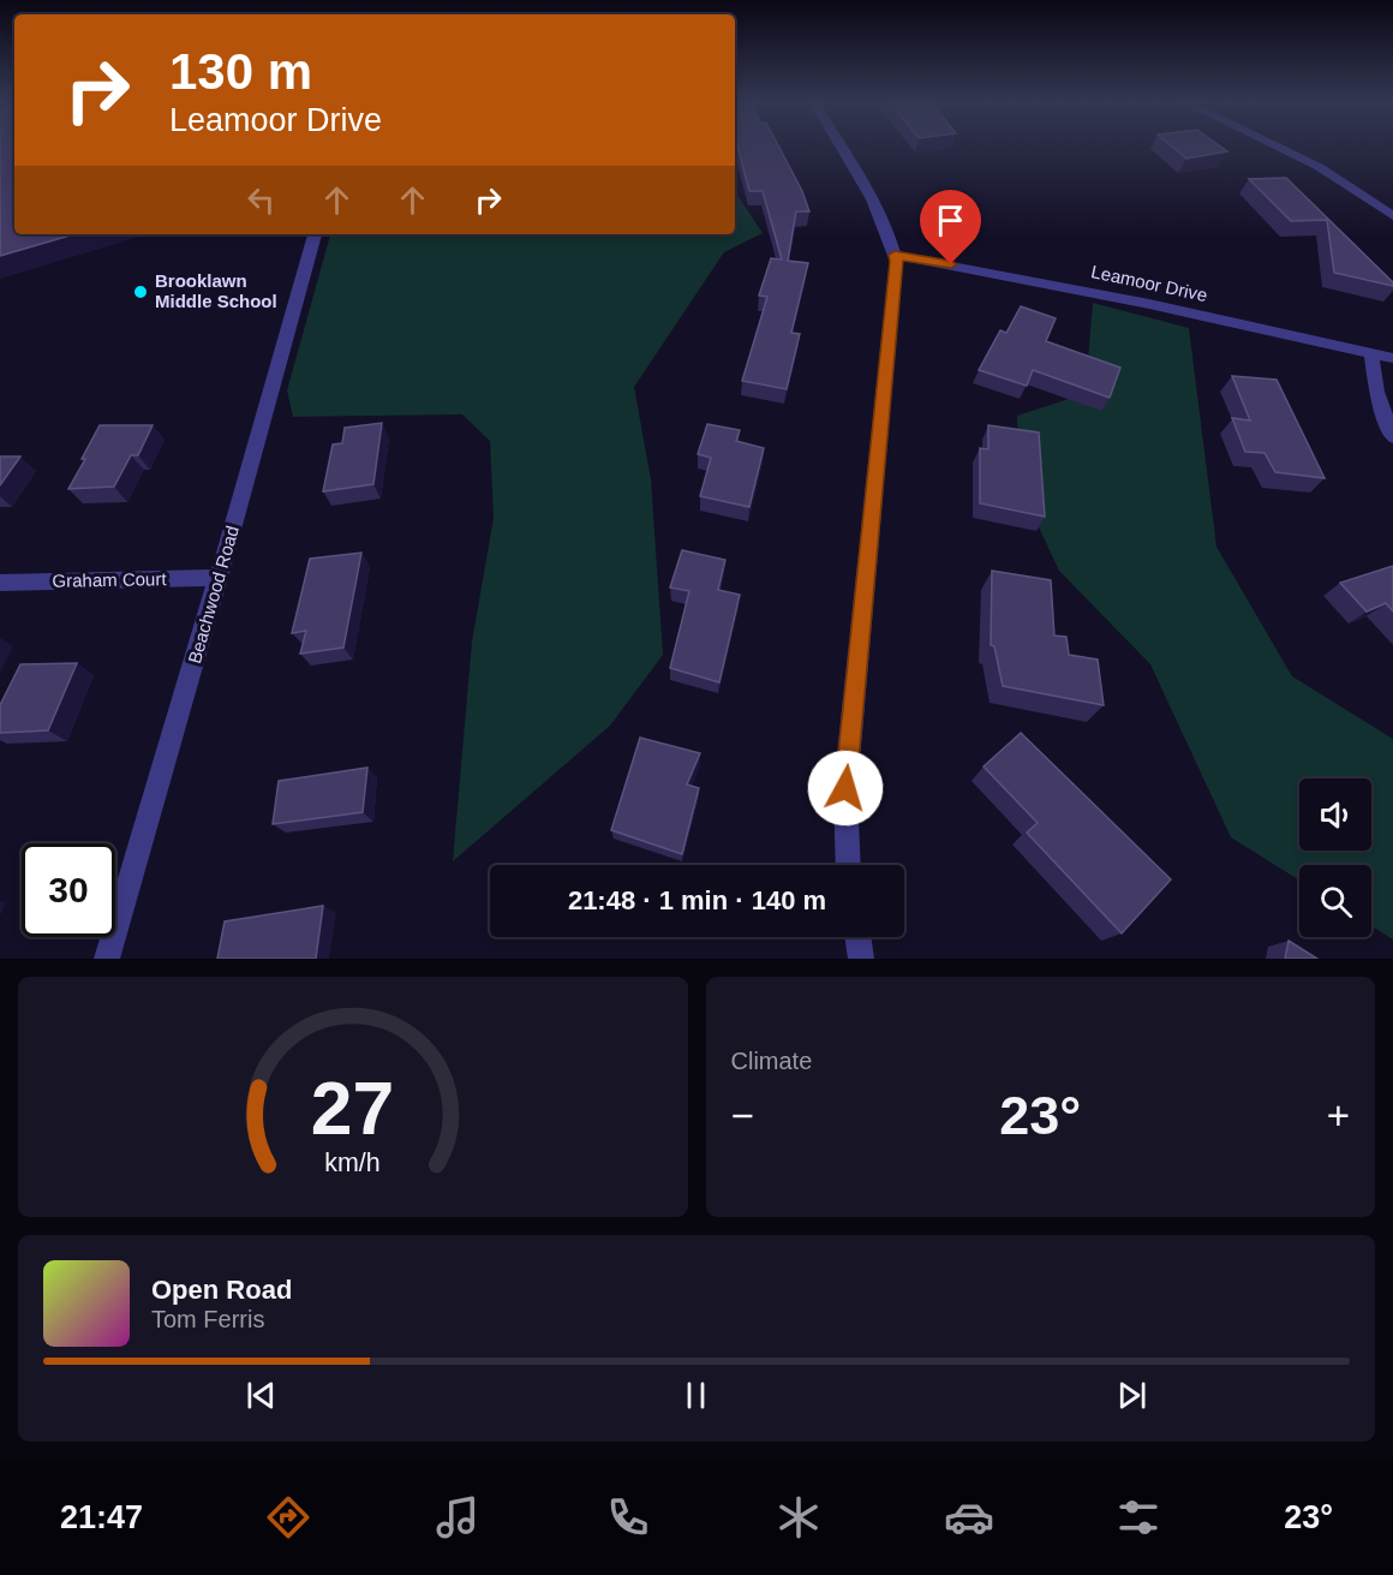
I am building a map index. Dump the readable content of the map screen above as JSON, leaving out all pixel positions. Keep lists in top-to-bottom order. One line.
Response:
{"streets":{"street":["Leamoor Drive","Graham Court","Beachwood Road"]},"crossings":[["Graham Court","Beachwood Road"]],"places":["Brooklawn Middle School"],"page":{"turn":["130 m","Leamoor Drive"],"limit":"30","trip":"21:48 · 1 min · 140 m","tile":"Climate","heat":["−","23°","+"],"song":["Open Road","Tom Ferris"],"tabs":["21:47","23°"],"gauge":["27","km/h"]}}
